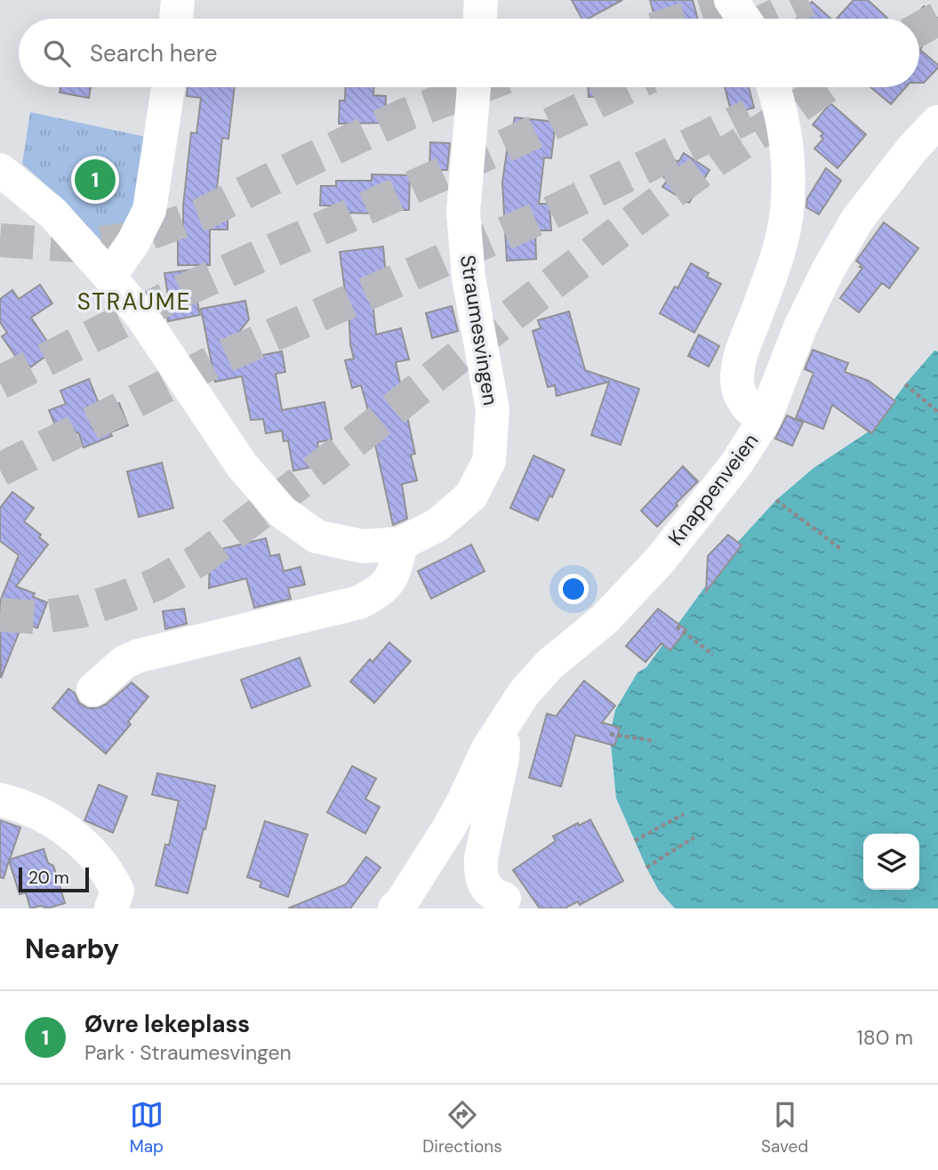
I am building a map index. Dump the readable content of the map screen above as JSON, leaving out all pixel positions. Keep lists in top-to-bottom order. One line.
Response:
{"streets":{"street":["Straumesvingen","Knappenveien"]},"districts":["STRAUME"],"scale_bar":"20 m","page":{"search":"Search here","pins":"1","scale":"20 m","heading":"Nearby","list":[{"mark":"1","name":"Øvre lekeplass","note":"Park · Straumesvingen","value":"180 m"}],"nav":["Map","Directions","Saved"]}}
